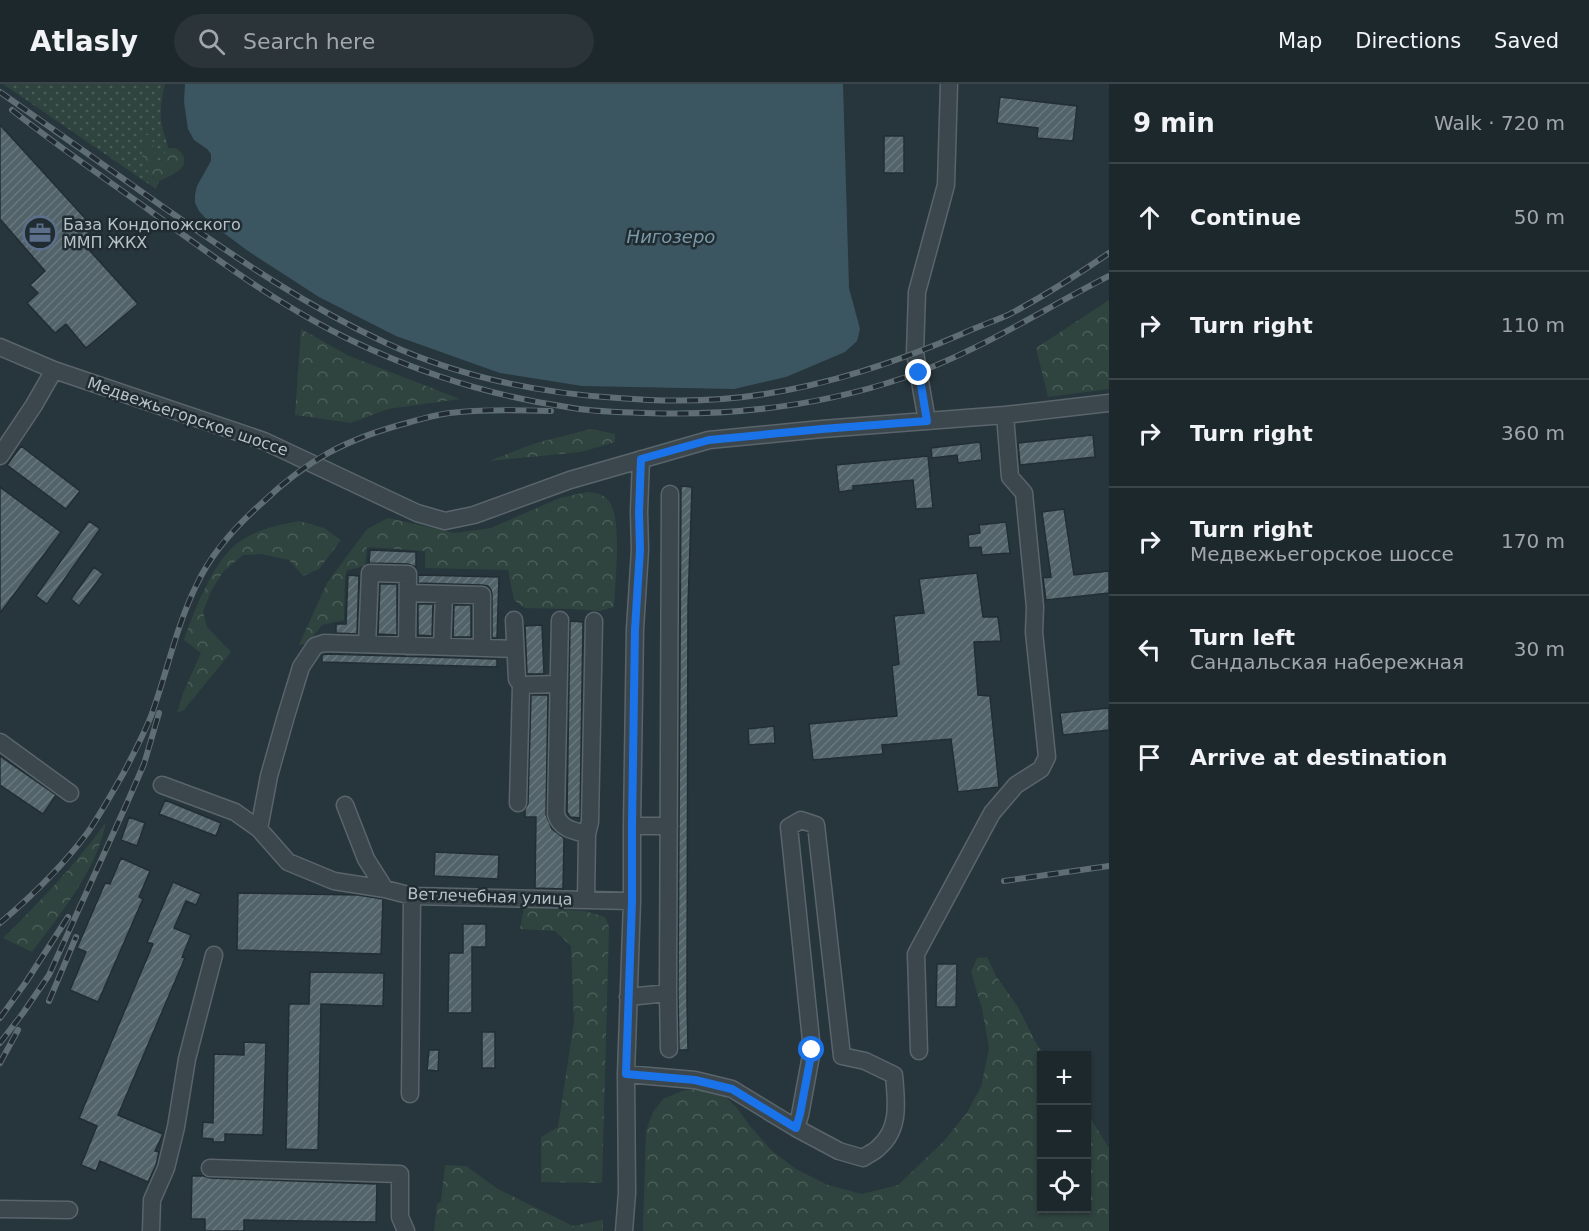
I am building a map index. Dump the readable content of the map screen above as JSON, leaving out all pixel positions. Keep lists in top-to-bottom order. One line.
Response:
{"streets":{"street":["Медвежьегорское шоссе","Ветлечебная улица"]},"water":["Нигозеро"],"places":{"office":["База Кондопожского ММП ЖКХ"]},"page":{"header":"Atlasly","search":"Search here","nav":["Map","Directions","Saved"],"heading":["9 min","Walk · 720 m"],"list":[["Continue","50 m"],["Turn right","110 m"],["Turn right","360 m"],["Turn right","Медвежьегорское шоссе","170 m"],["Turn left","Сандальская набережная","30 m"],"Arrive at destination"],"map_buttons":["+","−"]}}
